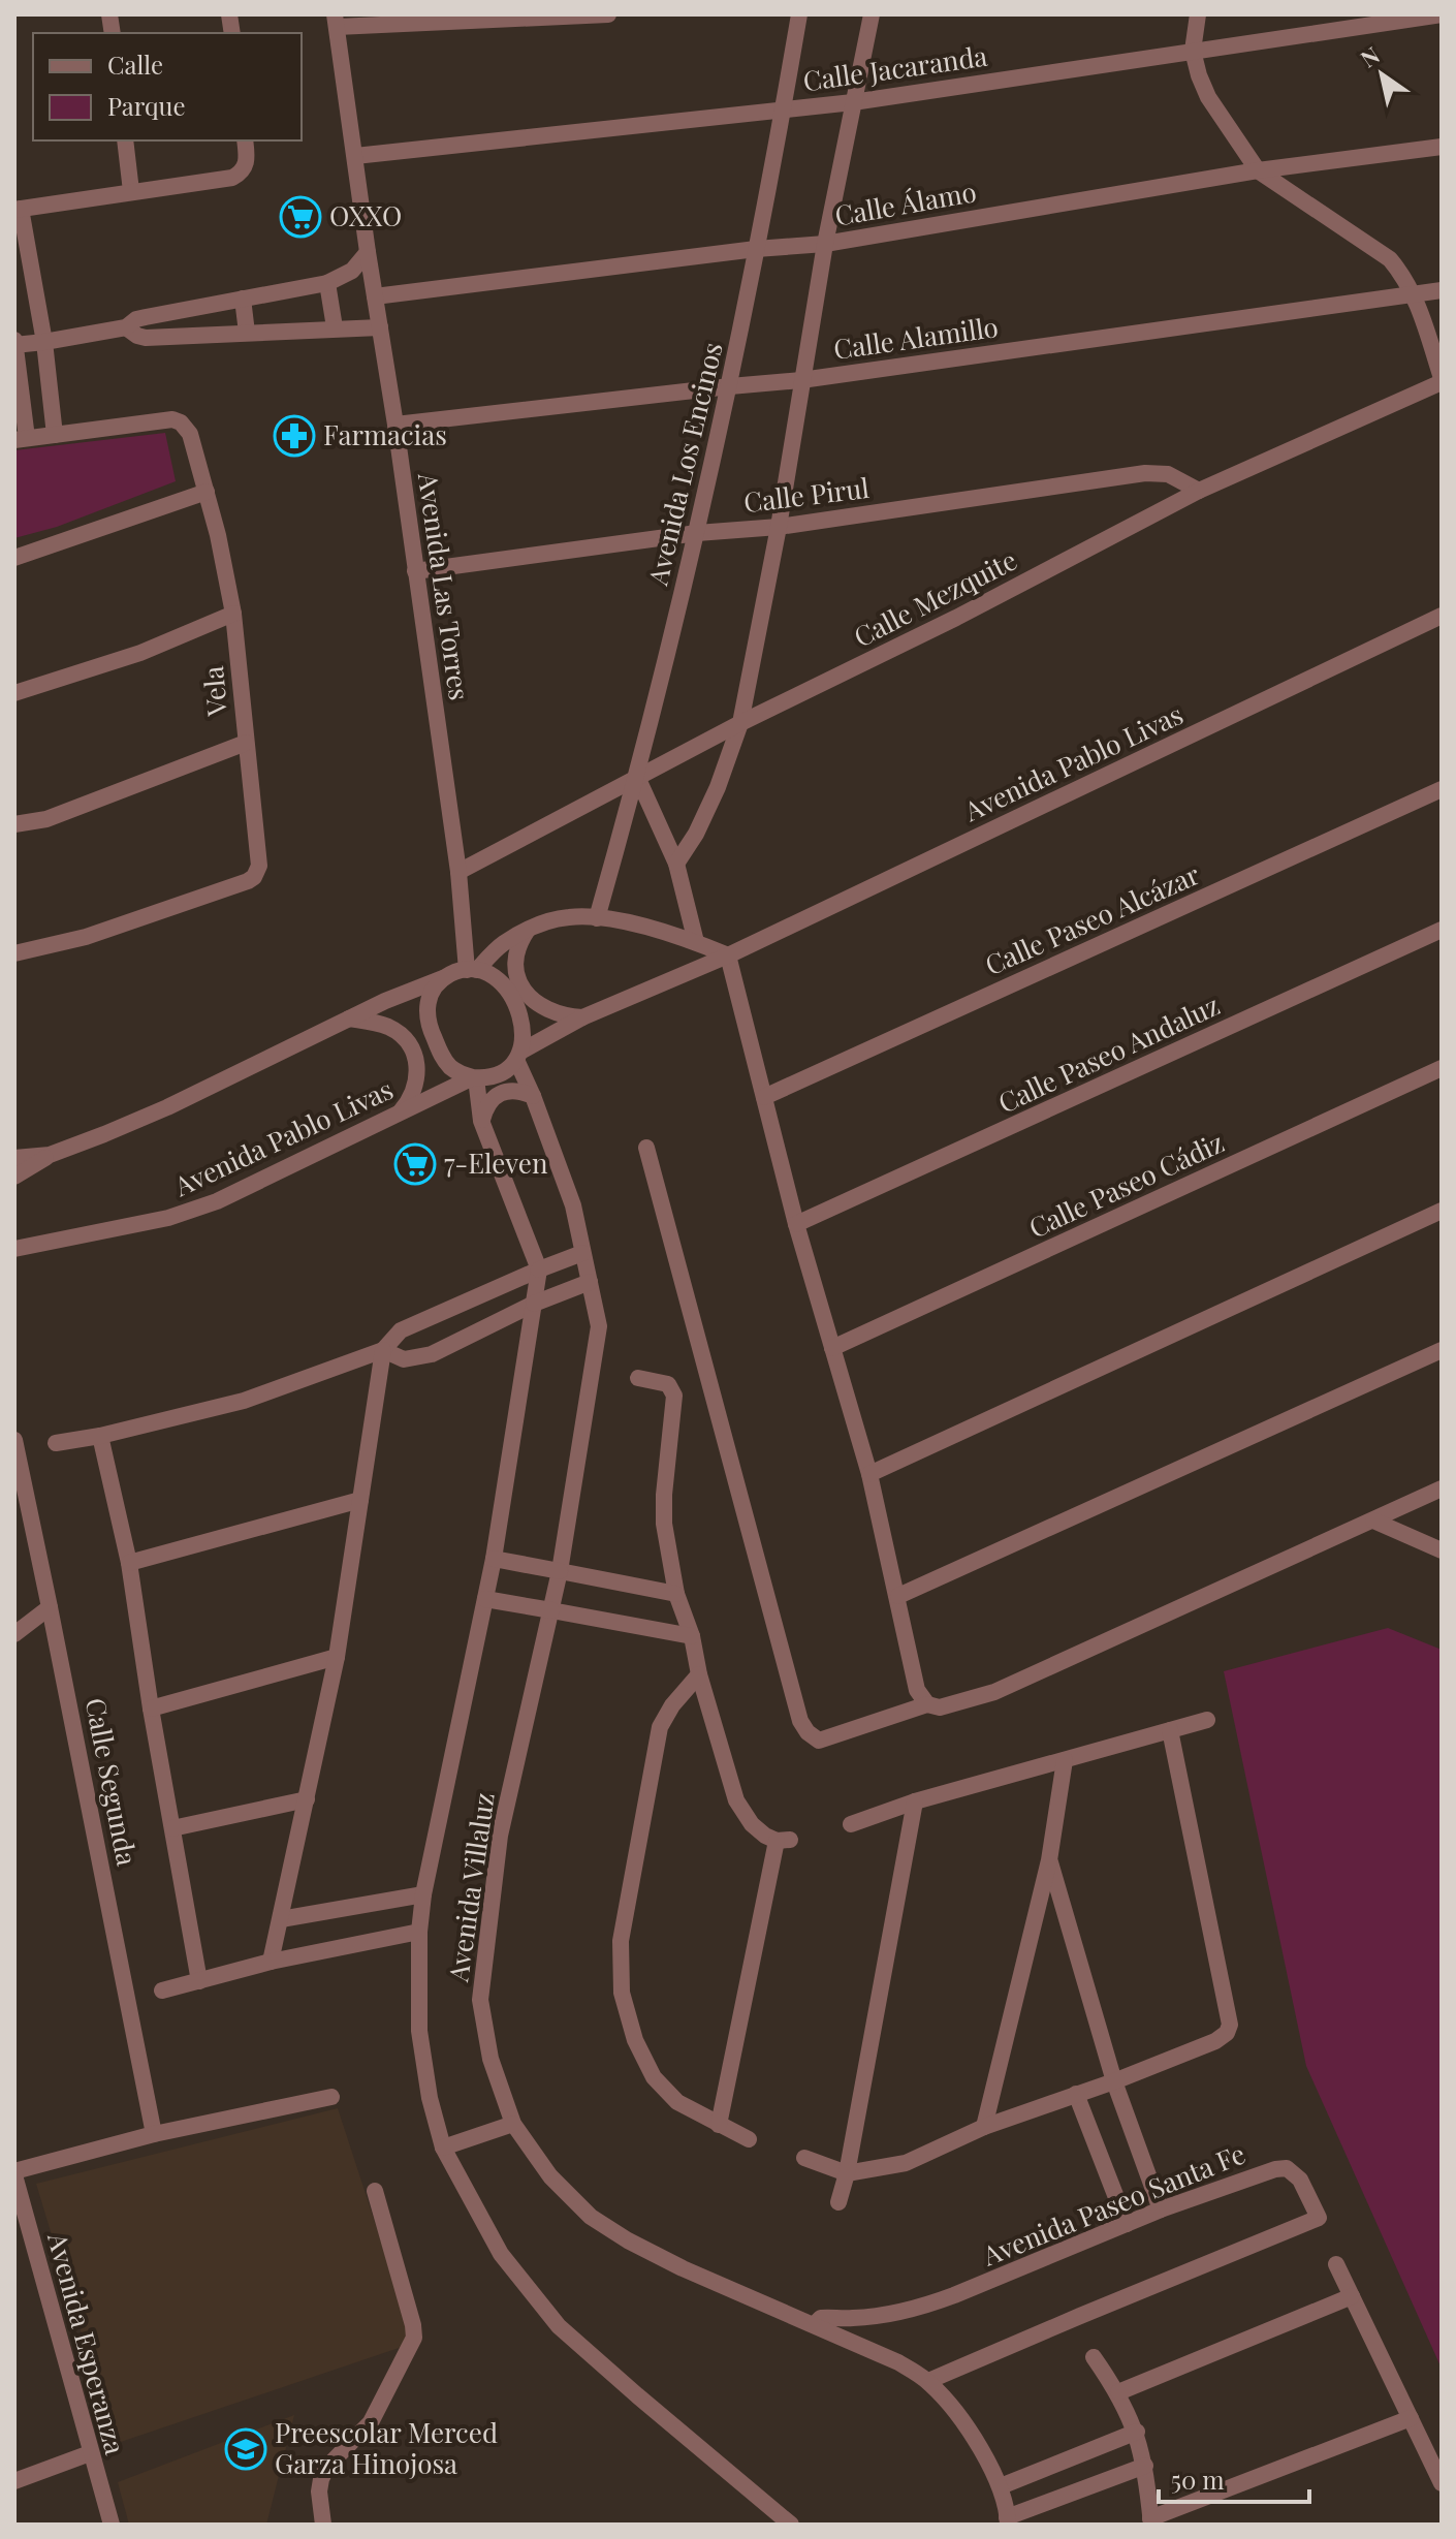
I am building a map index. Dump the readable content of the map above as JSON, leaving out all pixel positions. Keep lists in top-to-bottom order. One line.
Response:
{"streets":{"street":["Calle Jacaranda","Calle Álamo","Calle Alamillo","Avenida Los Encinos","Calle Pirul","Avenida Las Torres","Calle Mezquite","Vela","Avenida Pablo Livas","Calle Paseo Alcázar","Calle Paseo Andaluz","Calle Paseo Cádiz","Calle Segunda","Avenida Villaluz","Avenida Paseo Santa Fe","Avenida Esperanza"]},"crossings":[["Calle Jacaranda","Avenida Los Encinos"],["Calle Jacaranda","Avenida Las Torres"],["Calle Álamo","Avenida Los Encinos"],["Calle Álamo","Avenida Las Torres"],["Calle Alamillo","Avenida Los Encinos"],["Calle Alamillo","Avenida Las Torres"],["Avenida Los Encinos","Calle Pirul"],["Avenida Los Encinos","Calle Mezquite"],["Calle Pirul","Avenida Las Torres"],["Calle Pirul","Calle Mezquite"],["Avenida Las Torres","Calle Mezquite"],["Avenida Las Torres","Avenida Pablo Livas"],["Avenida Las Torres","Avenida Villaluz"],["Avenida Pablo Livas","Avenida Villaluz"],["Avenida Villaluz","Avenida Paseo Santa Fe"]],"places":{"supermarket":["OXXO","7-Eleven"],"pharmacy":["Farmacias"],"school or university":["Preescolar Merced Garza Hinojosa"]},"legend":["Calle","Parque"],"scale_bar":"50 m","north":"top left"}
